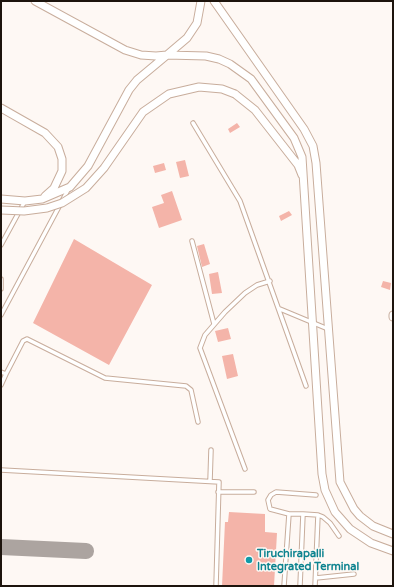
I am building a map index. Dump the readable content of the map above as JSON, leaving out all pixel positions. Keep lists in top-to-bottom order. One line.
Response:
{"places":["Tiruchirapalli Integrated Terminal"]}
